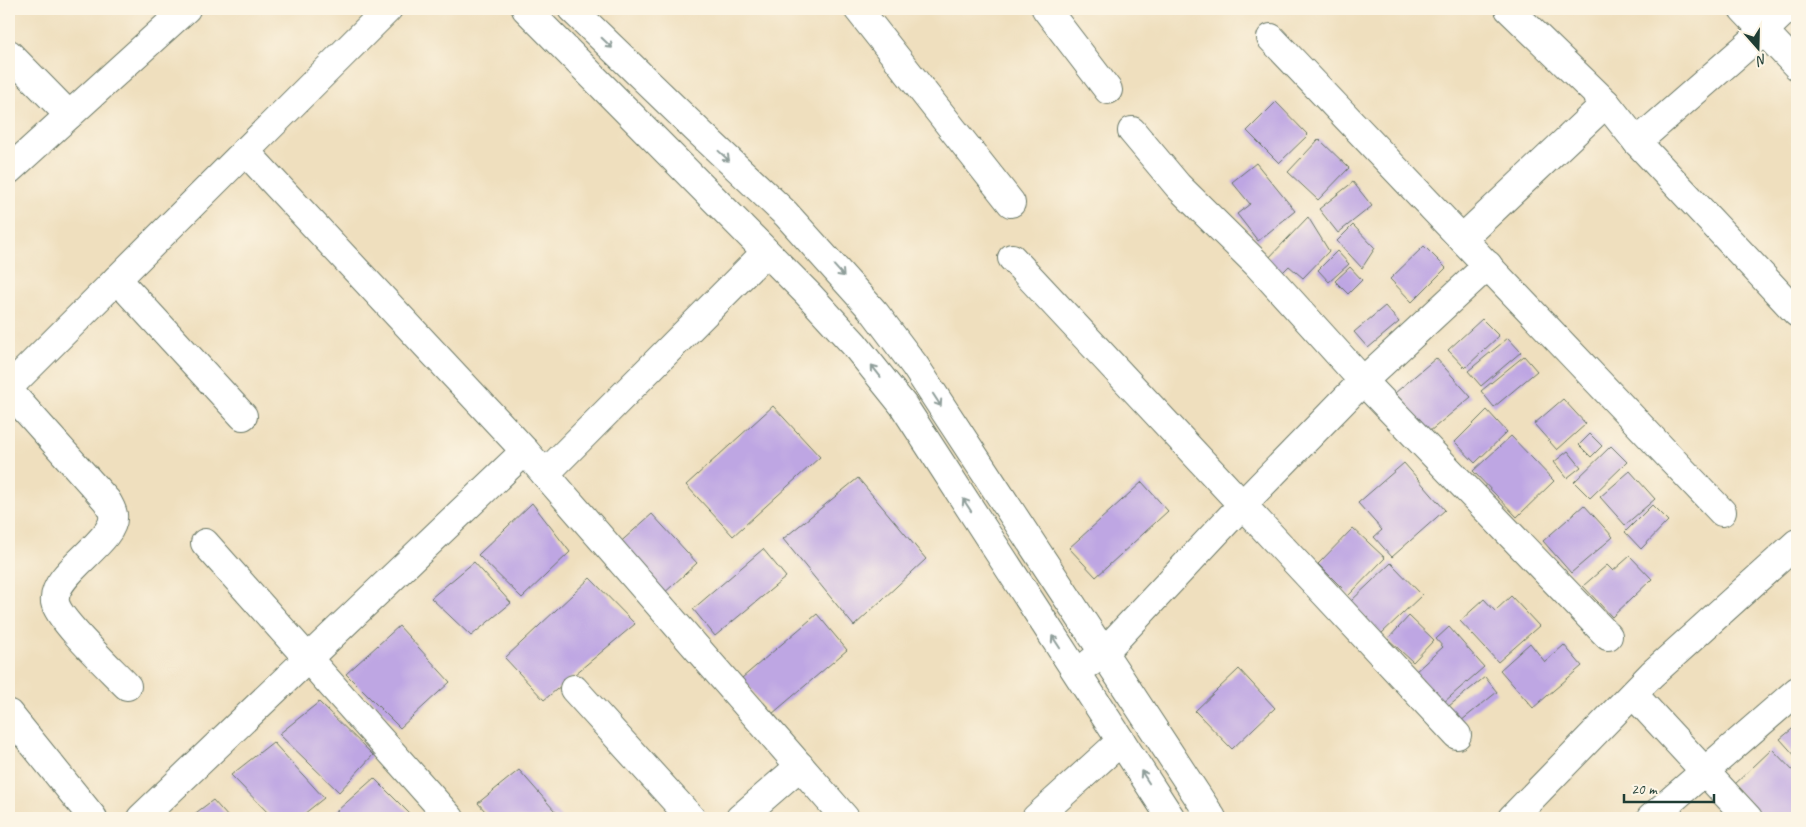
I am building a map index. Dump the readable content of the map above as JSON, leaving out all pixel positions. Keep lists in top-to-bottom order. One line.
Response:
{"scale_bar":"20 m","north":"bottom"}
